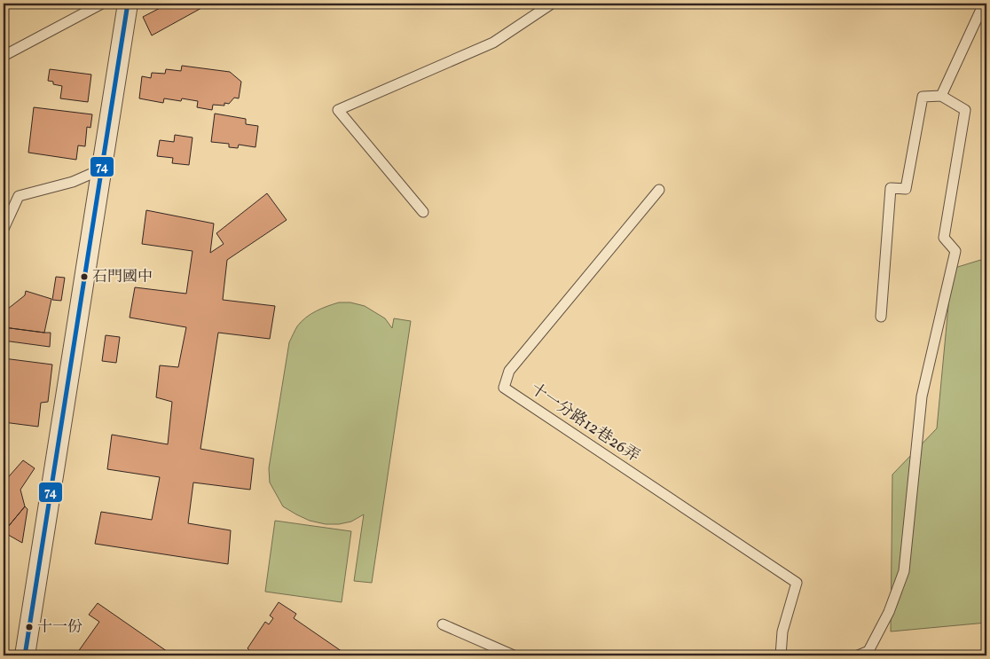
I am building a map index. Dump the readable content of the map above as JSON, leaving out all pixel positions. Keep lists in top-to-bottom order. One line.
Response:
{"streets":{"lane":["十一分路12巷26弄"]},"places":["石門國中","十一份"],"lines":["transit line 74"]}
